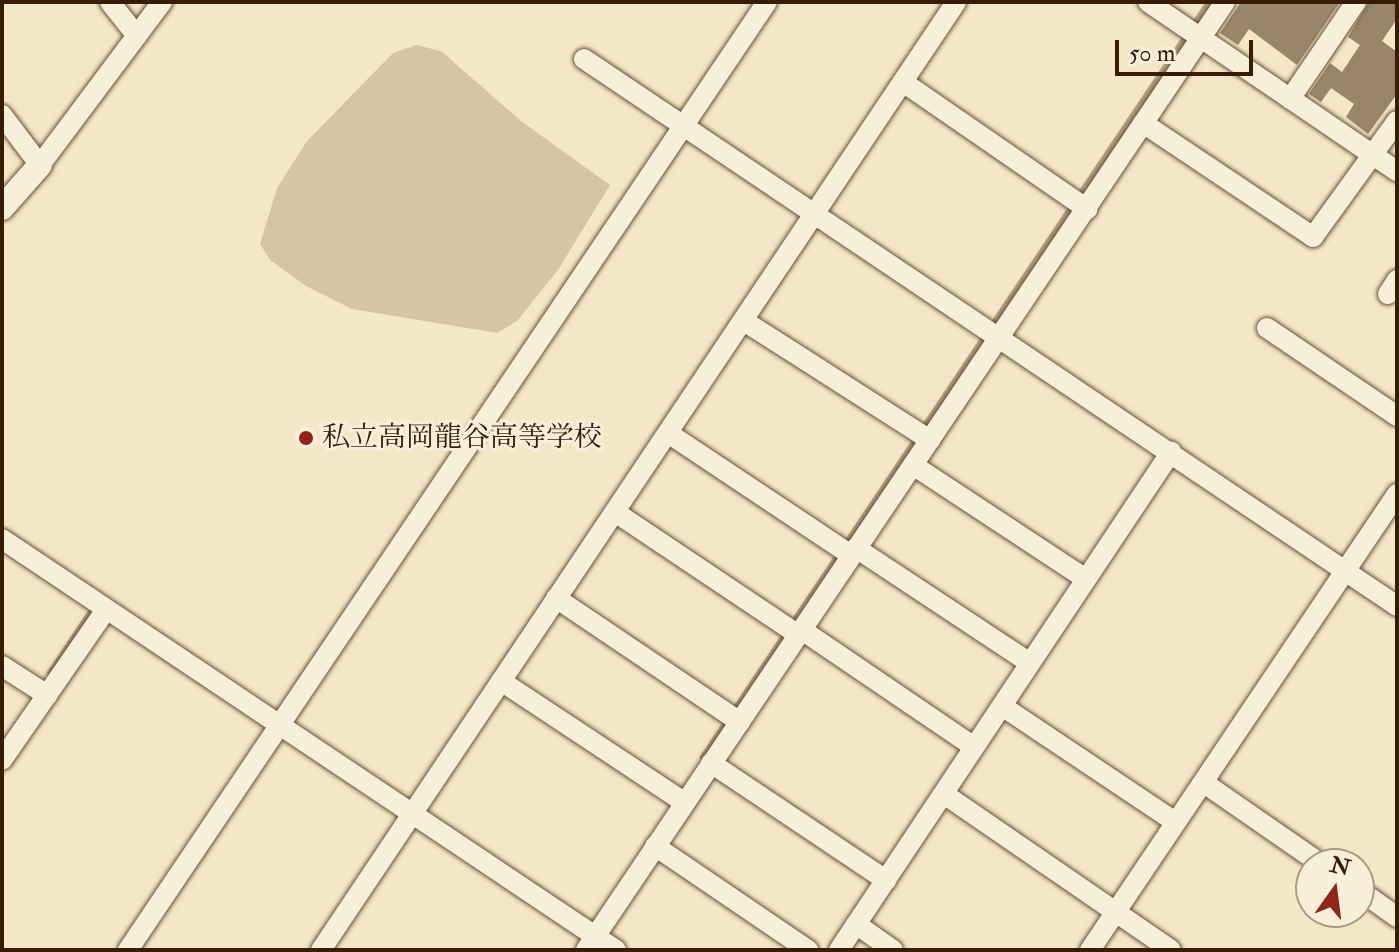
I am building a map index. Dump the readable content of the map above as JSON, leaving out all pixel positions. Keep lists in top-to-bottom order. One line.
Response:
{"places":["私立高岡龍谷高等学校"],"scale_bar":"50 m","north":"top"}
